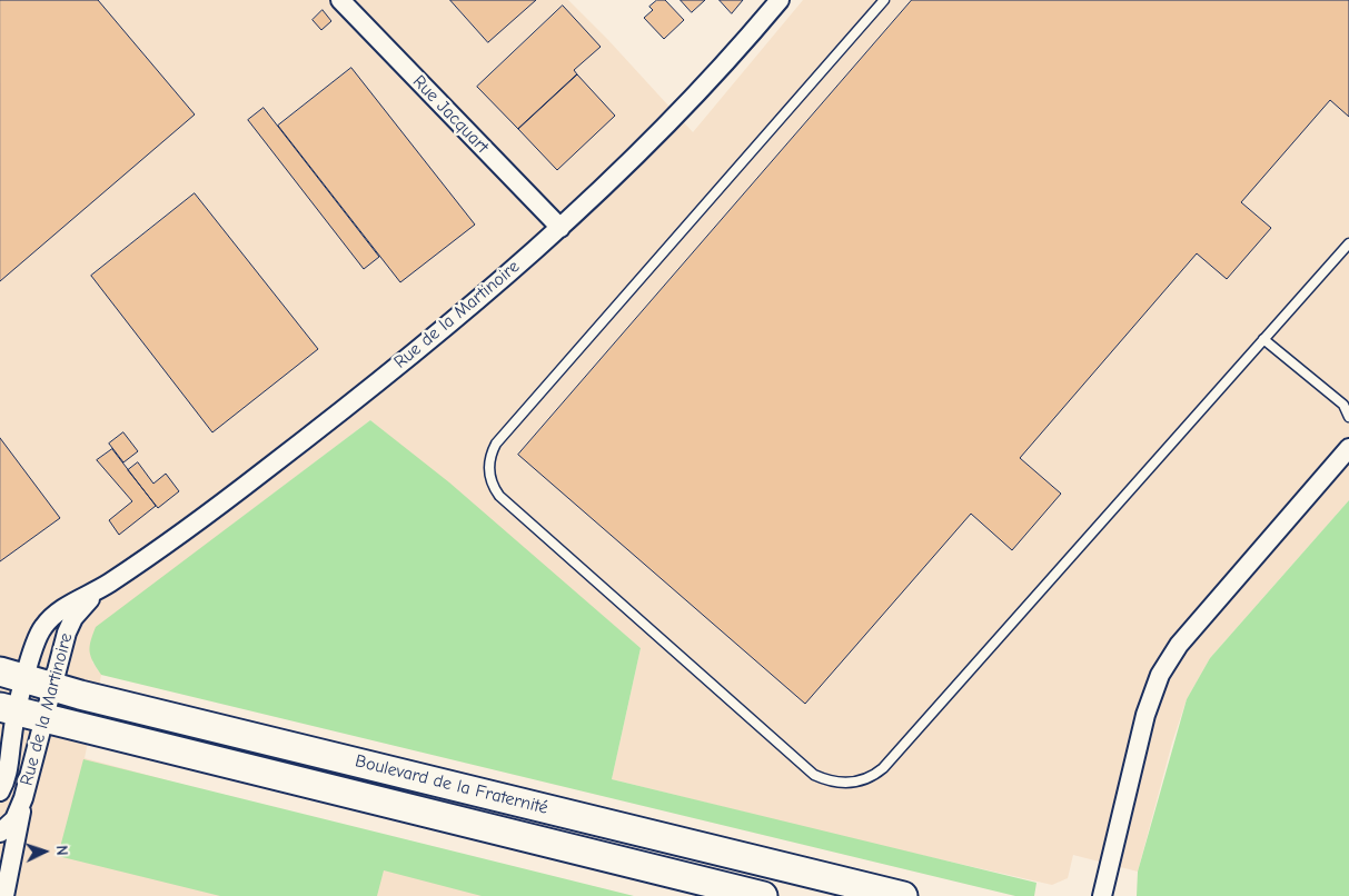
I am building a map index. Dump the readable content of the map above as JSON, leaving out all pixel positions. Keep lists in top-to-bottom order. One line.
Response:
{"streets":{"main road":["Boulevard de la Fraternité"],"street":["Rue Jacquart","Rue de la Martinoire"]},"crossings":[["Rue Jacquart","Rue de la Martinoire"],["Rue de la Martinoire","Boulevard de la Fraternité"]],"north":"right"}
